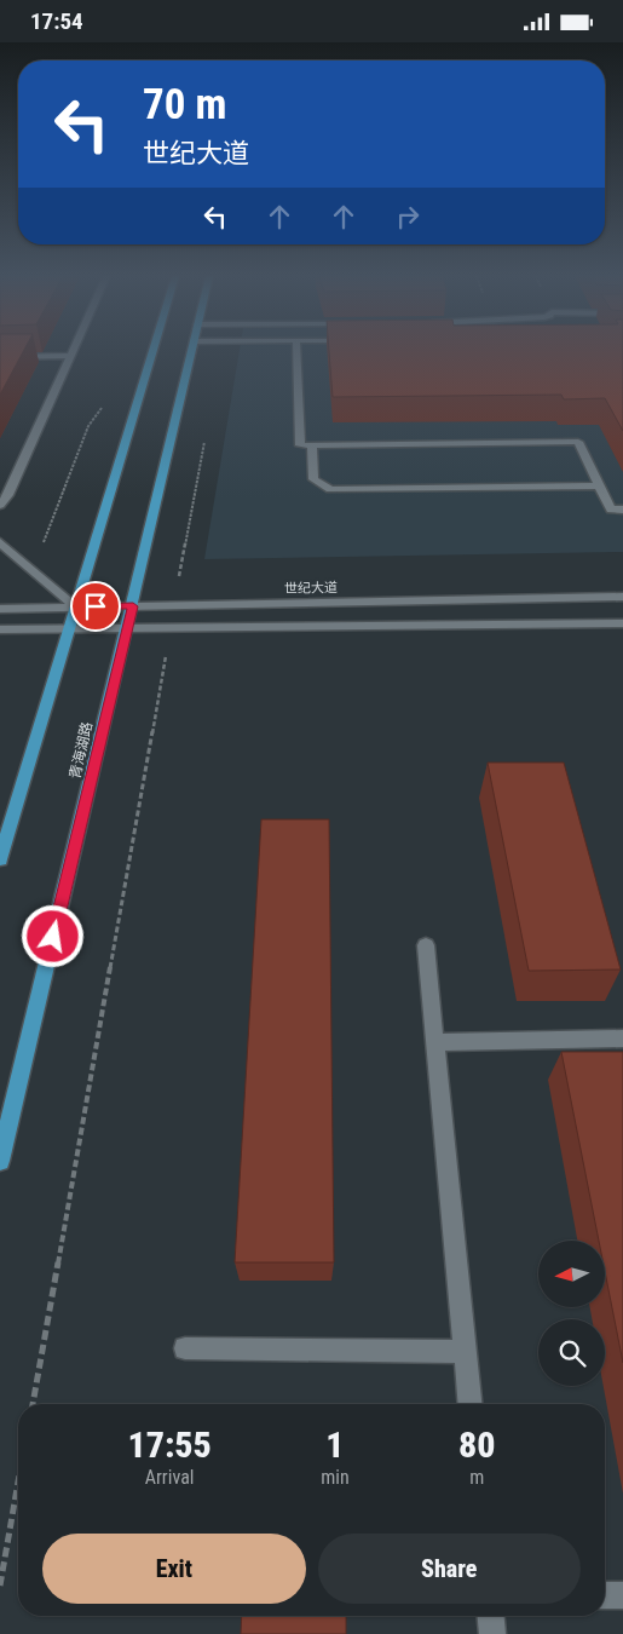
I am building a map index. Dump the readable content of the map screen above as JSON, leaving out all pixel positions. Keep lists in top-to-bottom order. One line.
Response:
{"streets":{"main road":["青海湖路"],"street":["世纪大道"]},"crossings":[["世纪大道","青海湖路"]],"north":"left","page":{"status":"17:54","turn":["70 m","世纪大道"],"eta":["17:55","Arrival","1","min","80","m"],"buttons":["Exit","Share"]}}
